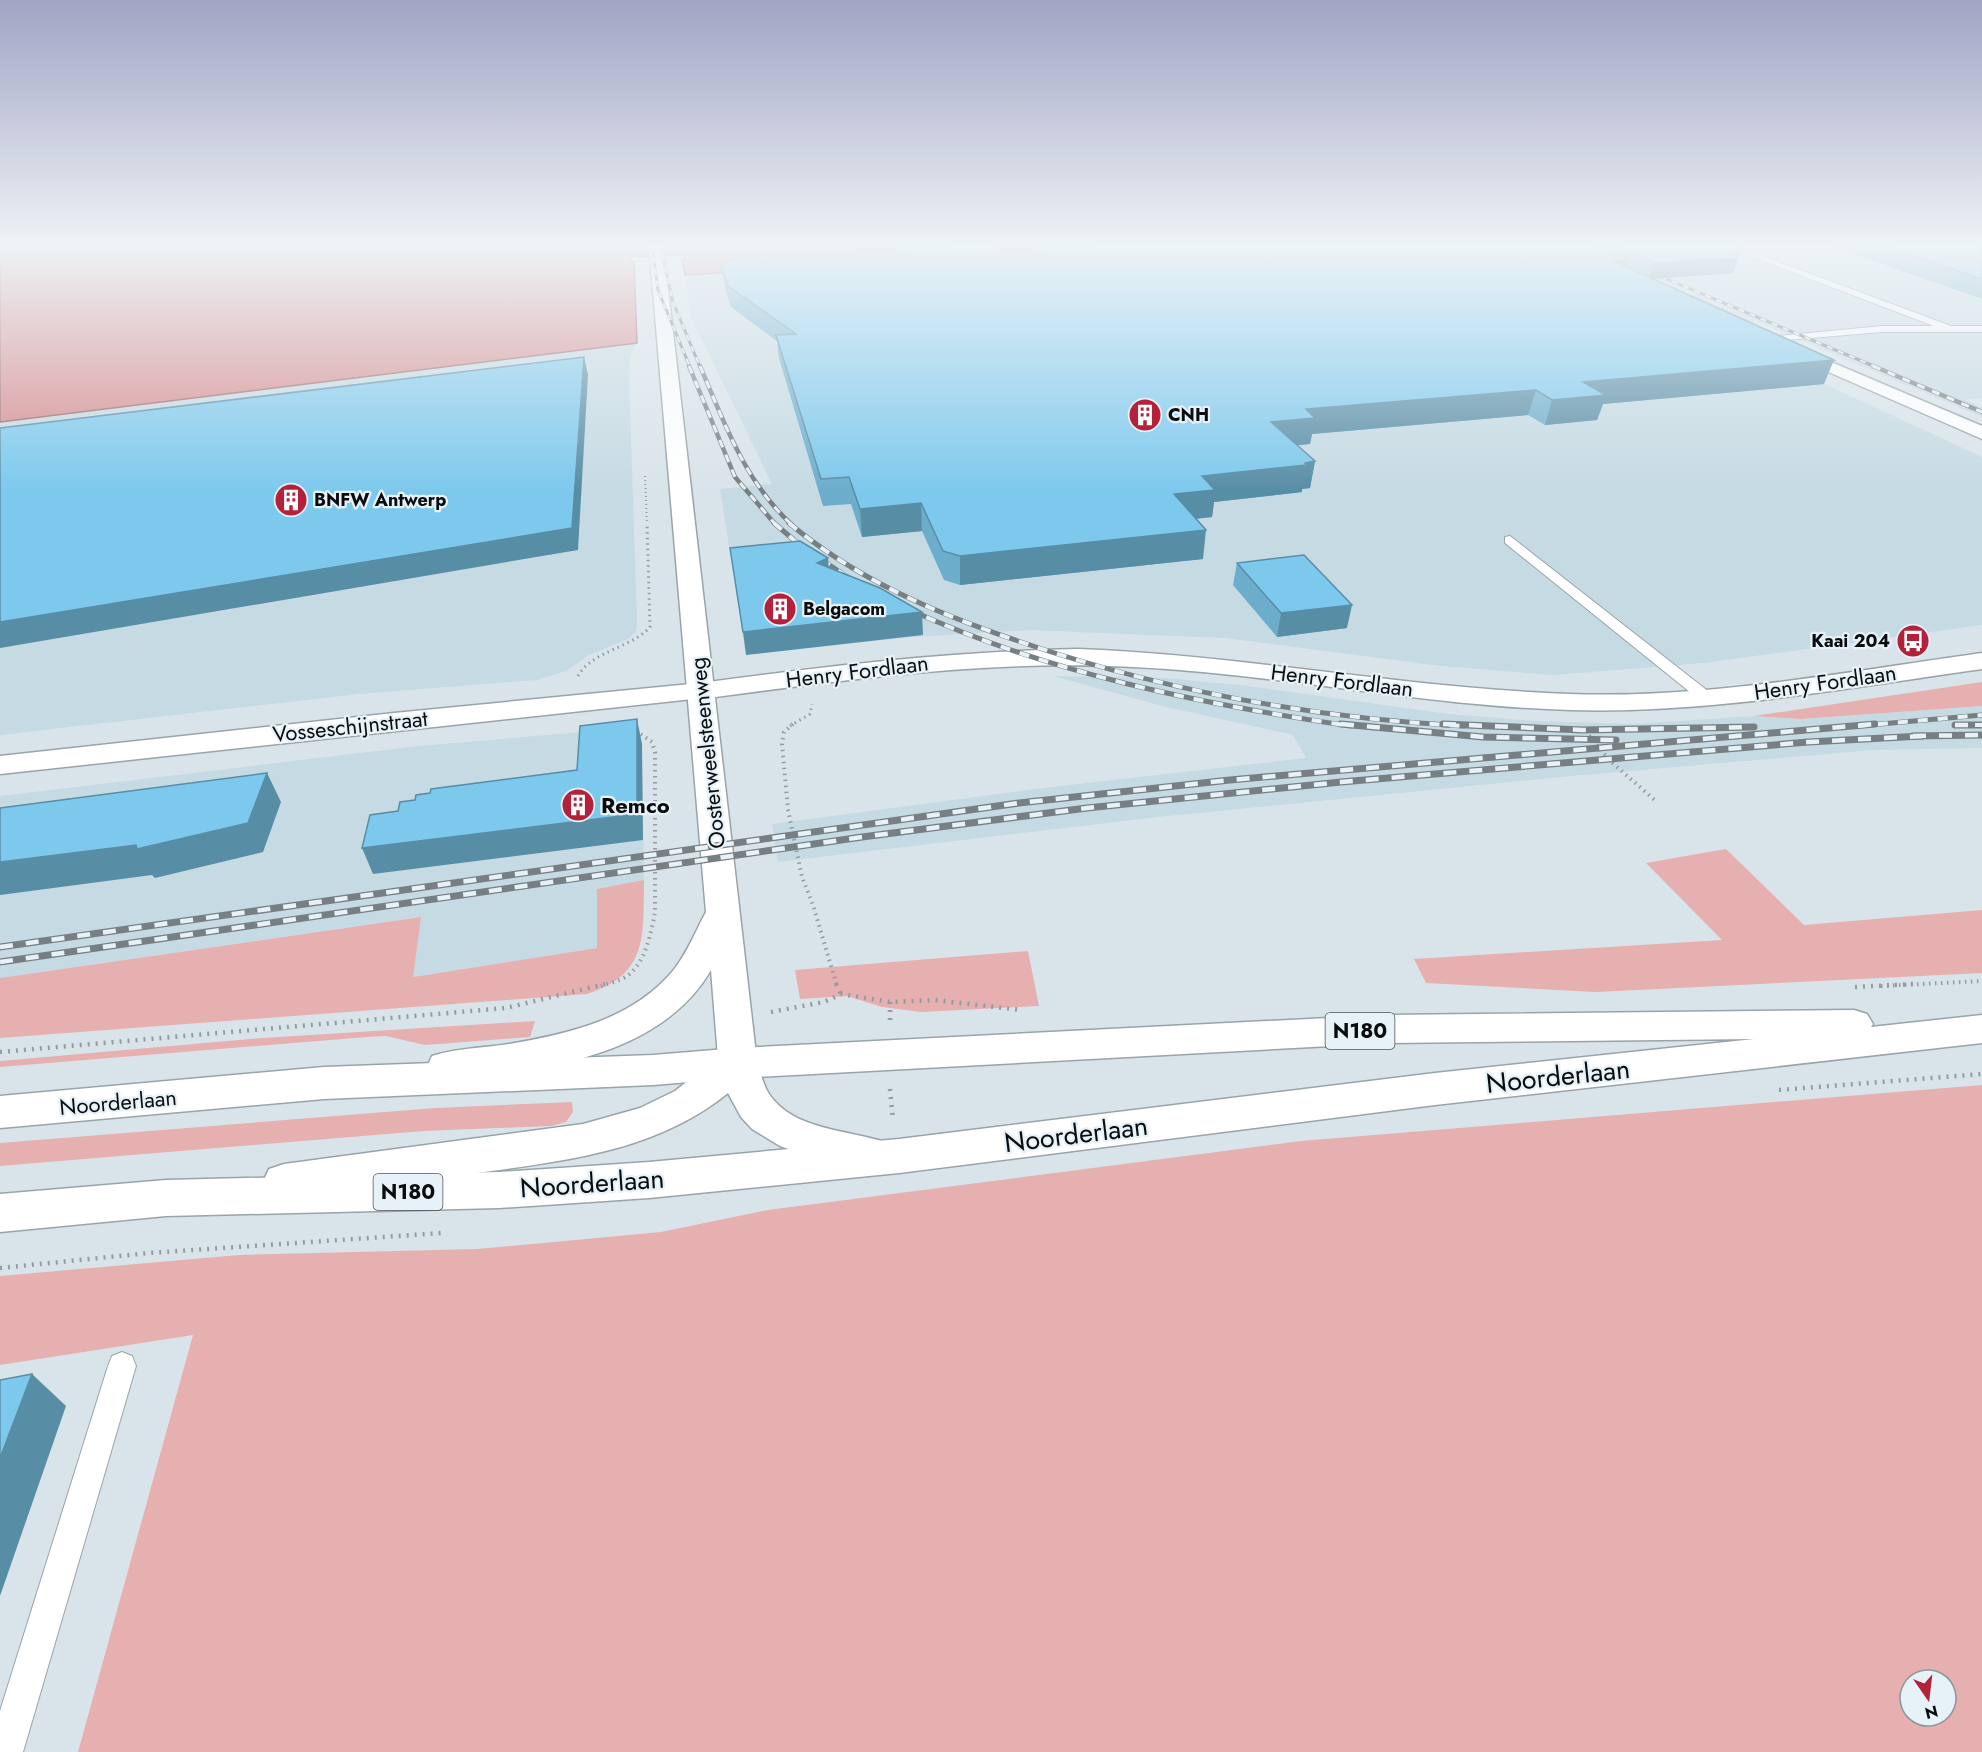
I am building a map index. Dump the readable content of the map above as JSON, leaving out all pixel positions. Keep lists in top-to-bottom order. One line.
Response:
{"streets":{"main road":["Henry Fordlaan","Vosseschijnstraat","Oosterweelsteenweg","N180","Noorderlaan"]},"crossings":[["Henry Fordlaan","Vosseschijnstraat"],["Henry Fordlaan","Oosterweelsteenweg"],["Vosseschijnstraat","Oosterweelsteenweg"],["Oosterweelsteenweg","Noorderlaan"]],"places":{"building":["CNH","BNFW Antwerp","Belgacom","Remco"],"bus stop":["Kaai 204"]},"north":"bottom"}
